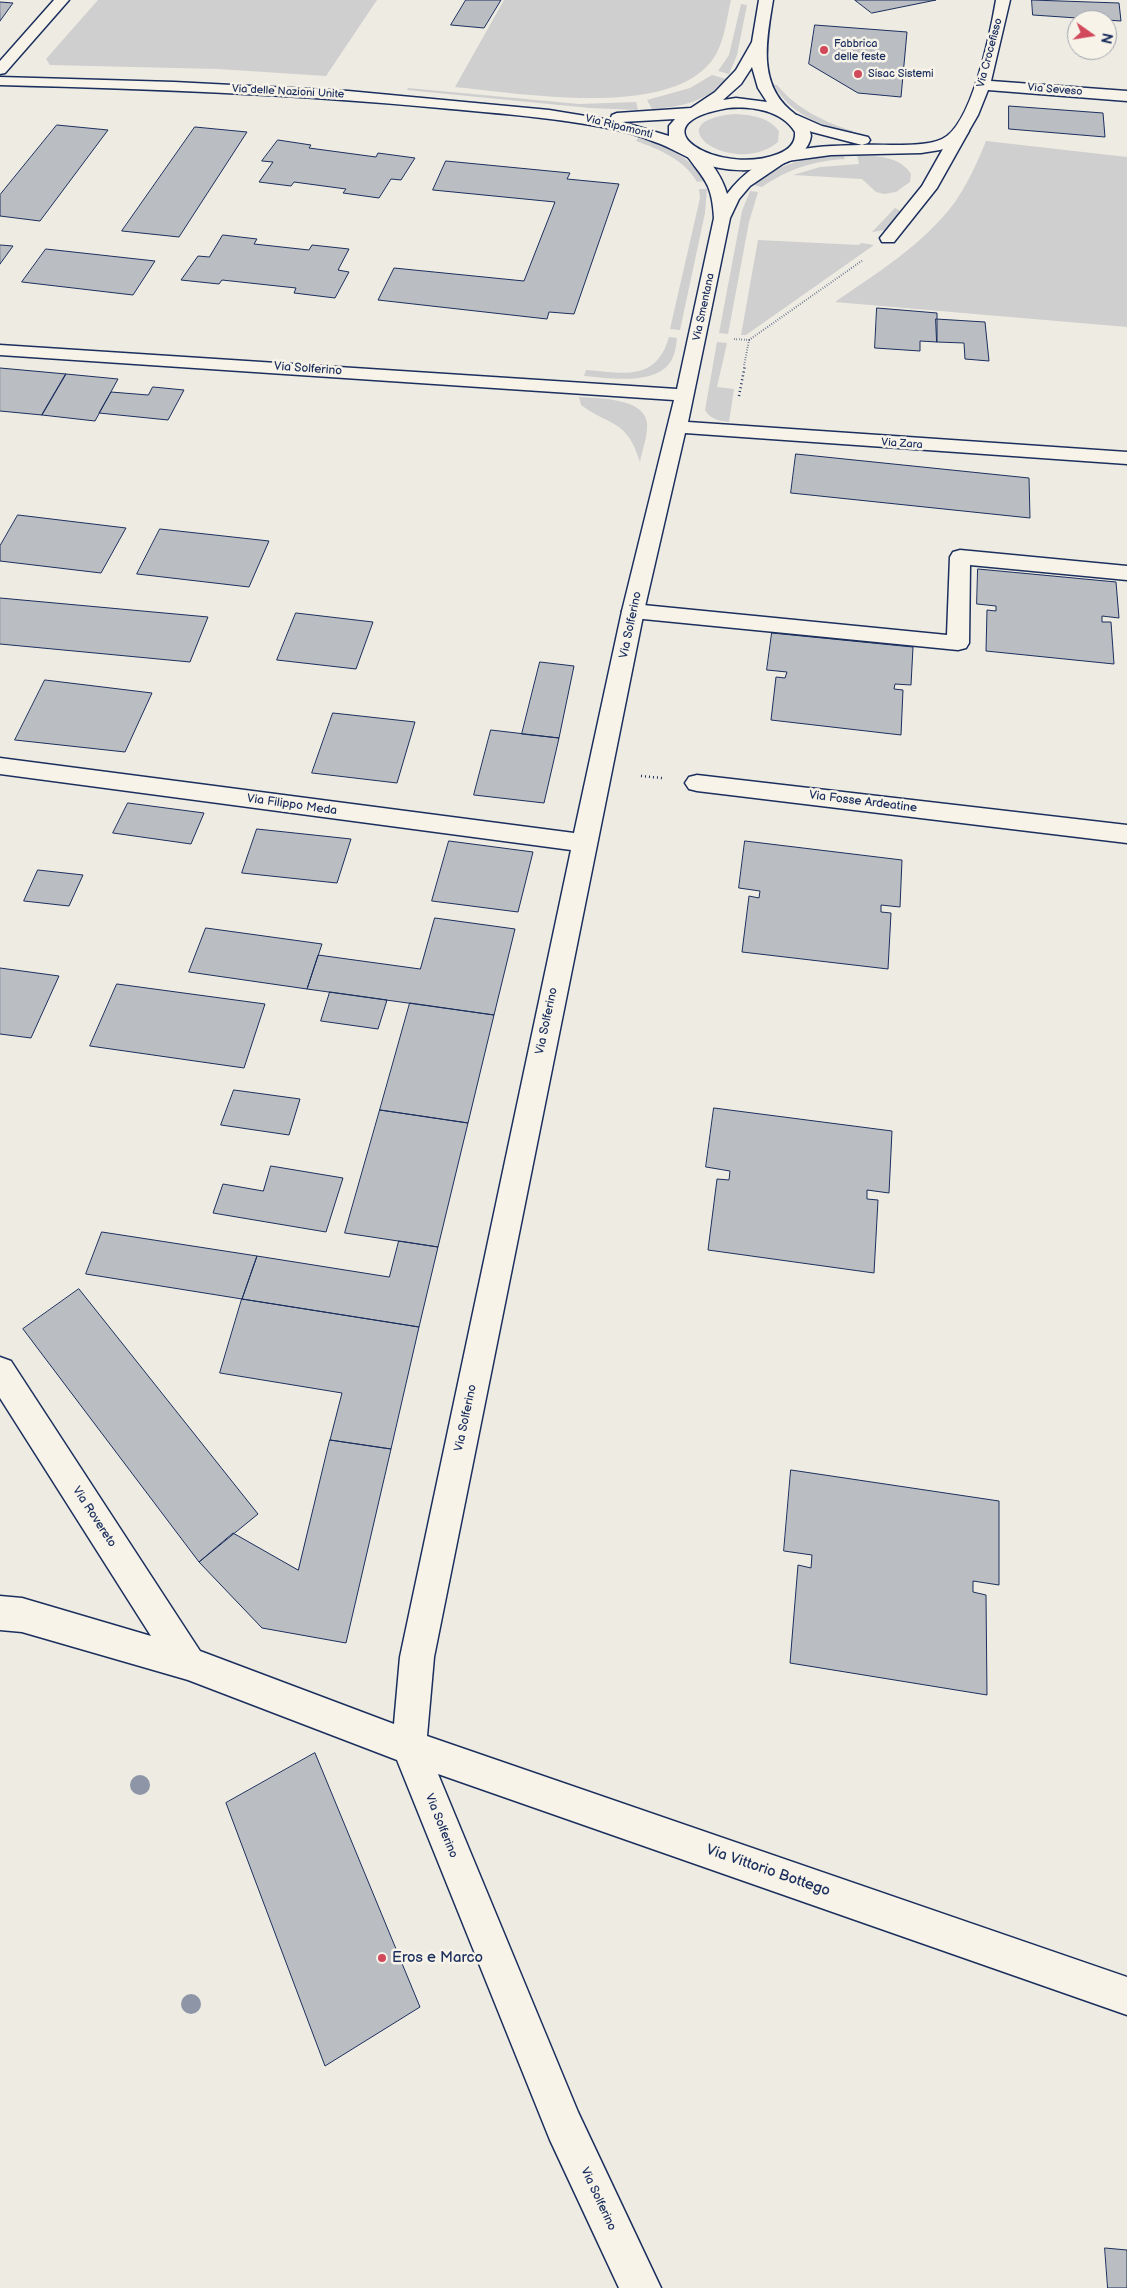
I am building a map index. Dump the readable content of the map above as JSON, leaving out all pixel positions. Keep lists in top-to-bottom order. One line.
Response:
{"streets":{"street":["Via Crocefisso","Via Seveso","Via delle Nazioni Unite","Via Ripamonti","Via Smentana","Via Solferino","Via Zara","Via Fosse Ardeatine","Via Filippo Meda","Via Rovereto","Via Vittorio Bottego"]},"crossings":[["Via Crocefisso","Via Seveso"],["Via delle Nazioni Unite","Via Ripamonti"],["Via Ripamonti","Via Smentana"],["Via Smentana","Via Solferino"],["Via Solferino","Via Zara"],["Via Solferino","Via Filippo Meda"],["Via Solferino","Via Vittorio Bottego"]],"places":["Fabbrica delle feste","Sisac Sistemi","Eros e Marco"],"north":"right"}
